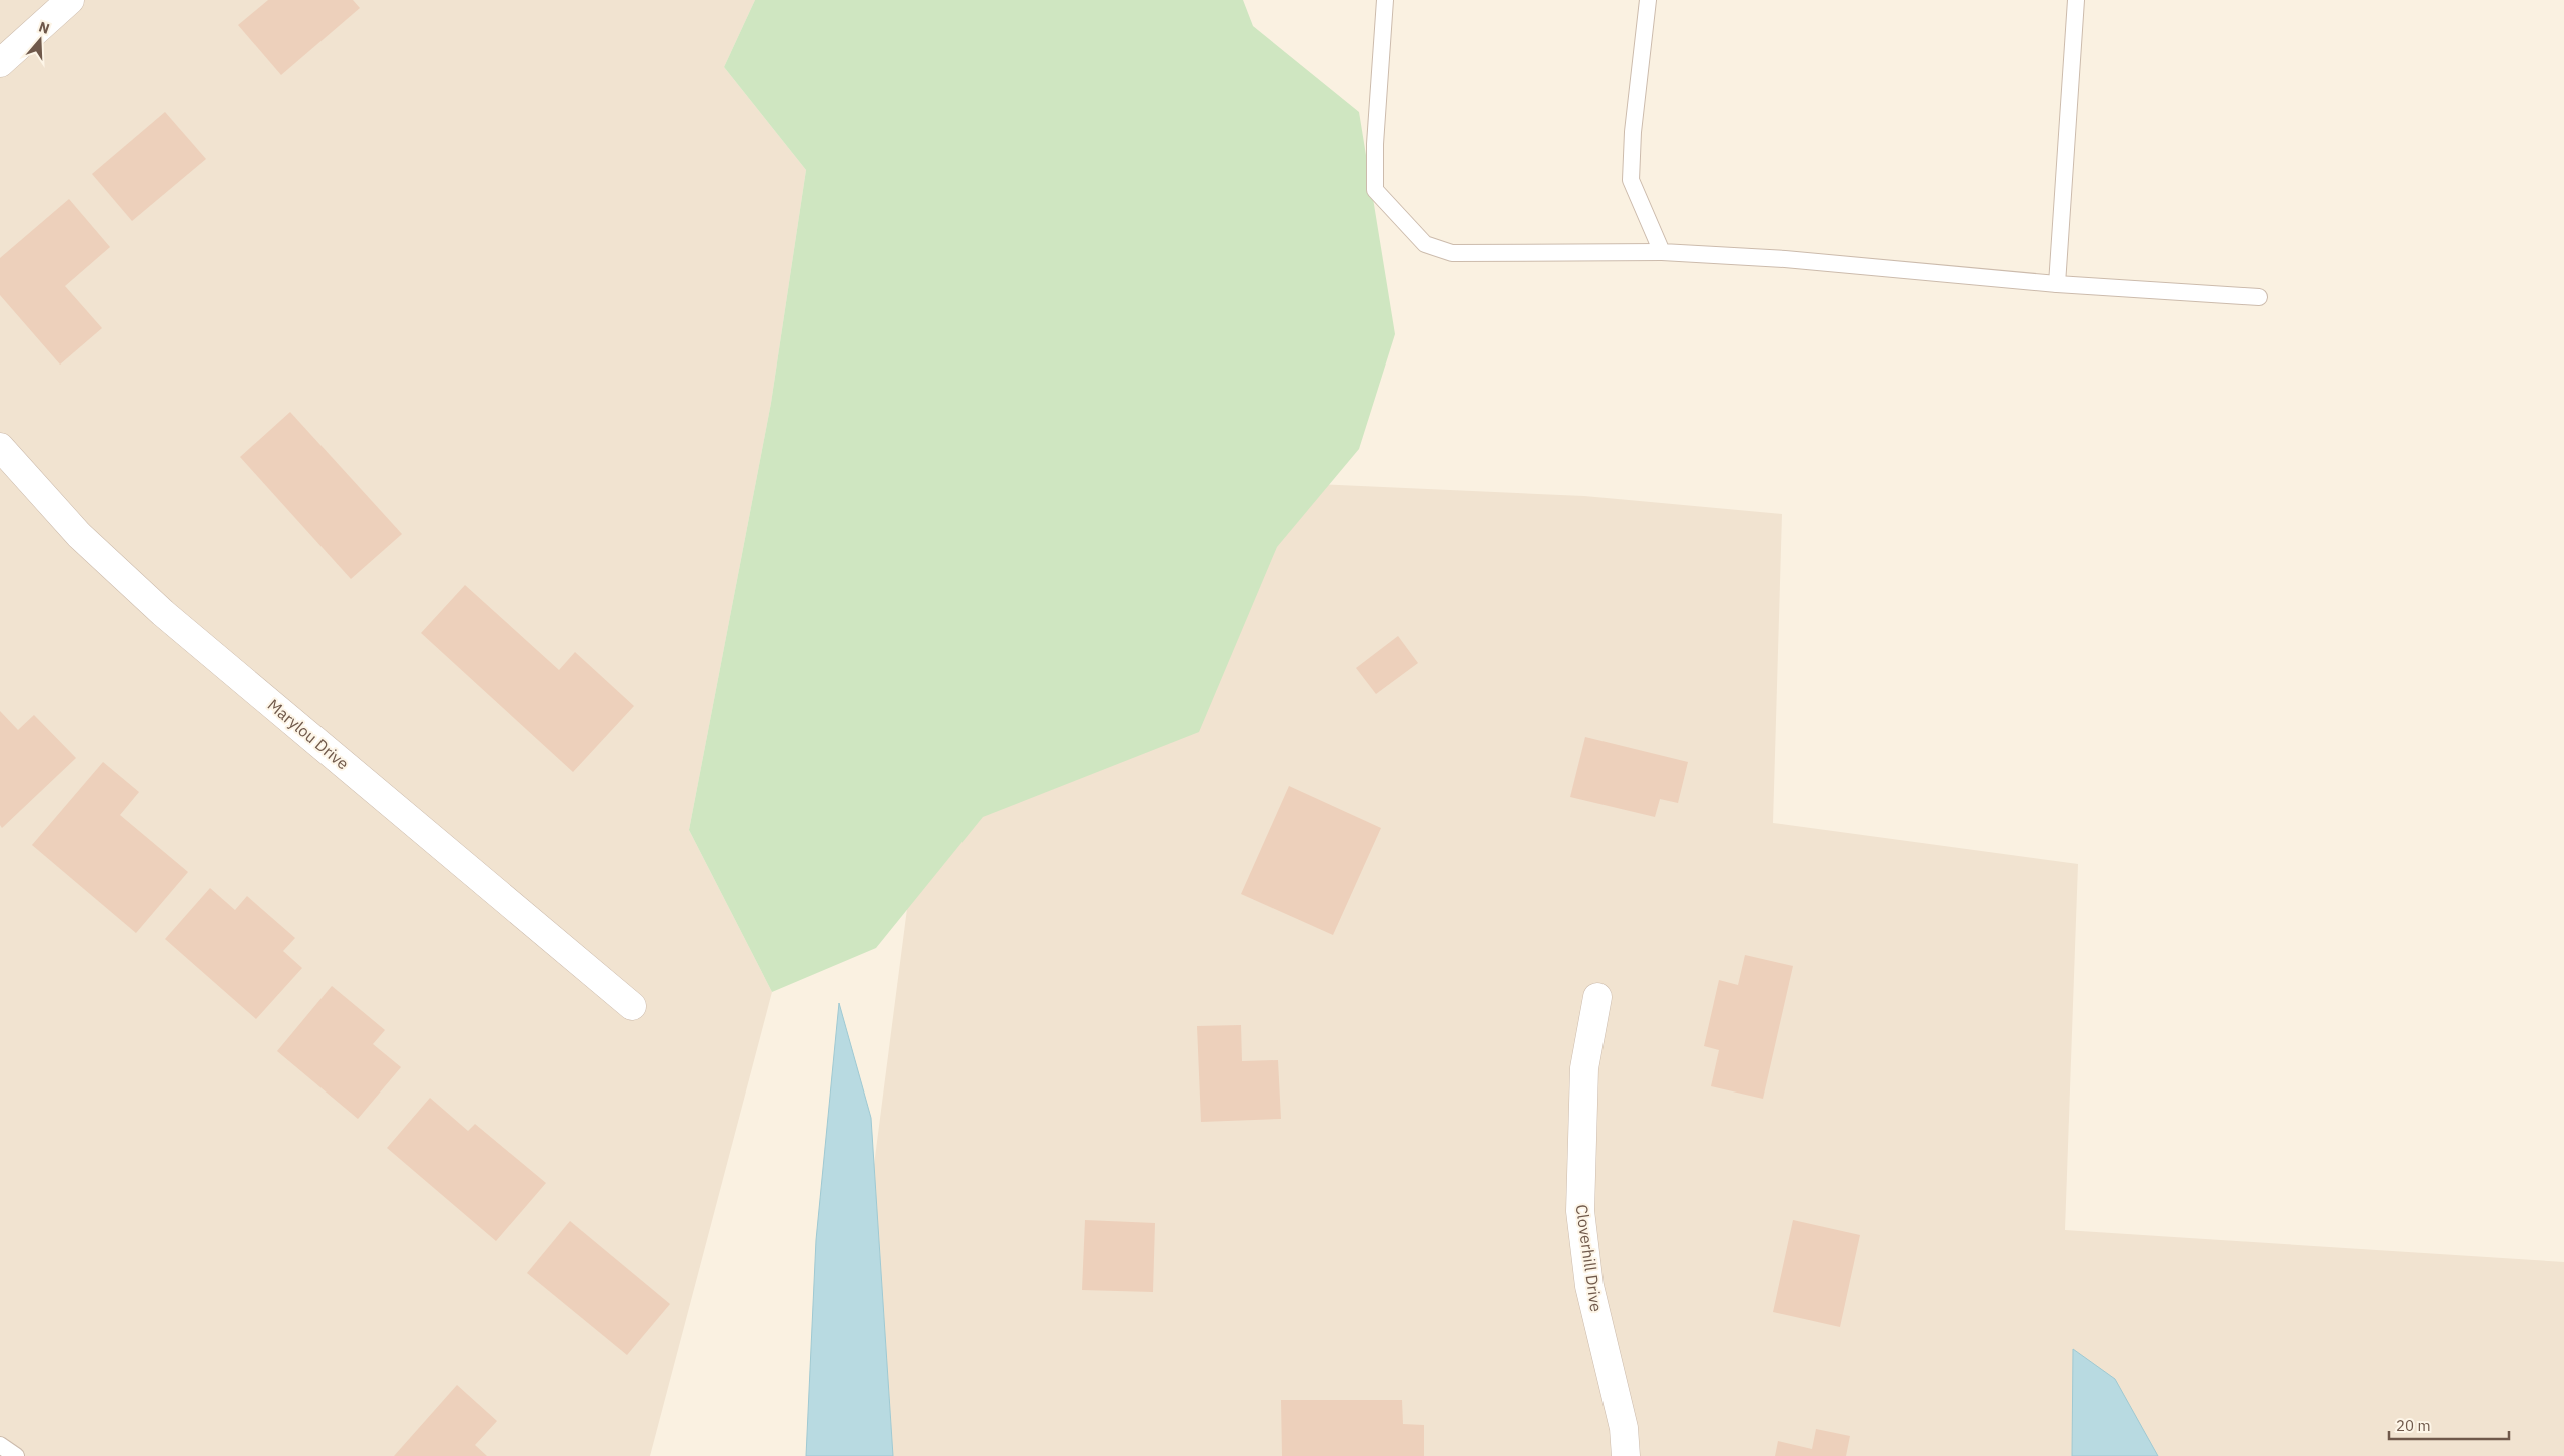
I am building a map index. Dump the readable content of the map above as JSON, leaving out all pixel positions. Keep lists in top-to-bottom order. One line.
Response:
{"streets":{"street":["Marylou Drive","Cloverhill Drive"]},"scale_bar":"20 m","north":"top"}
